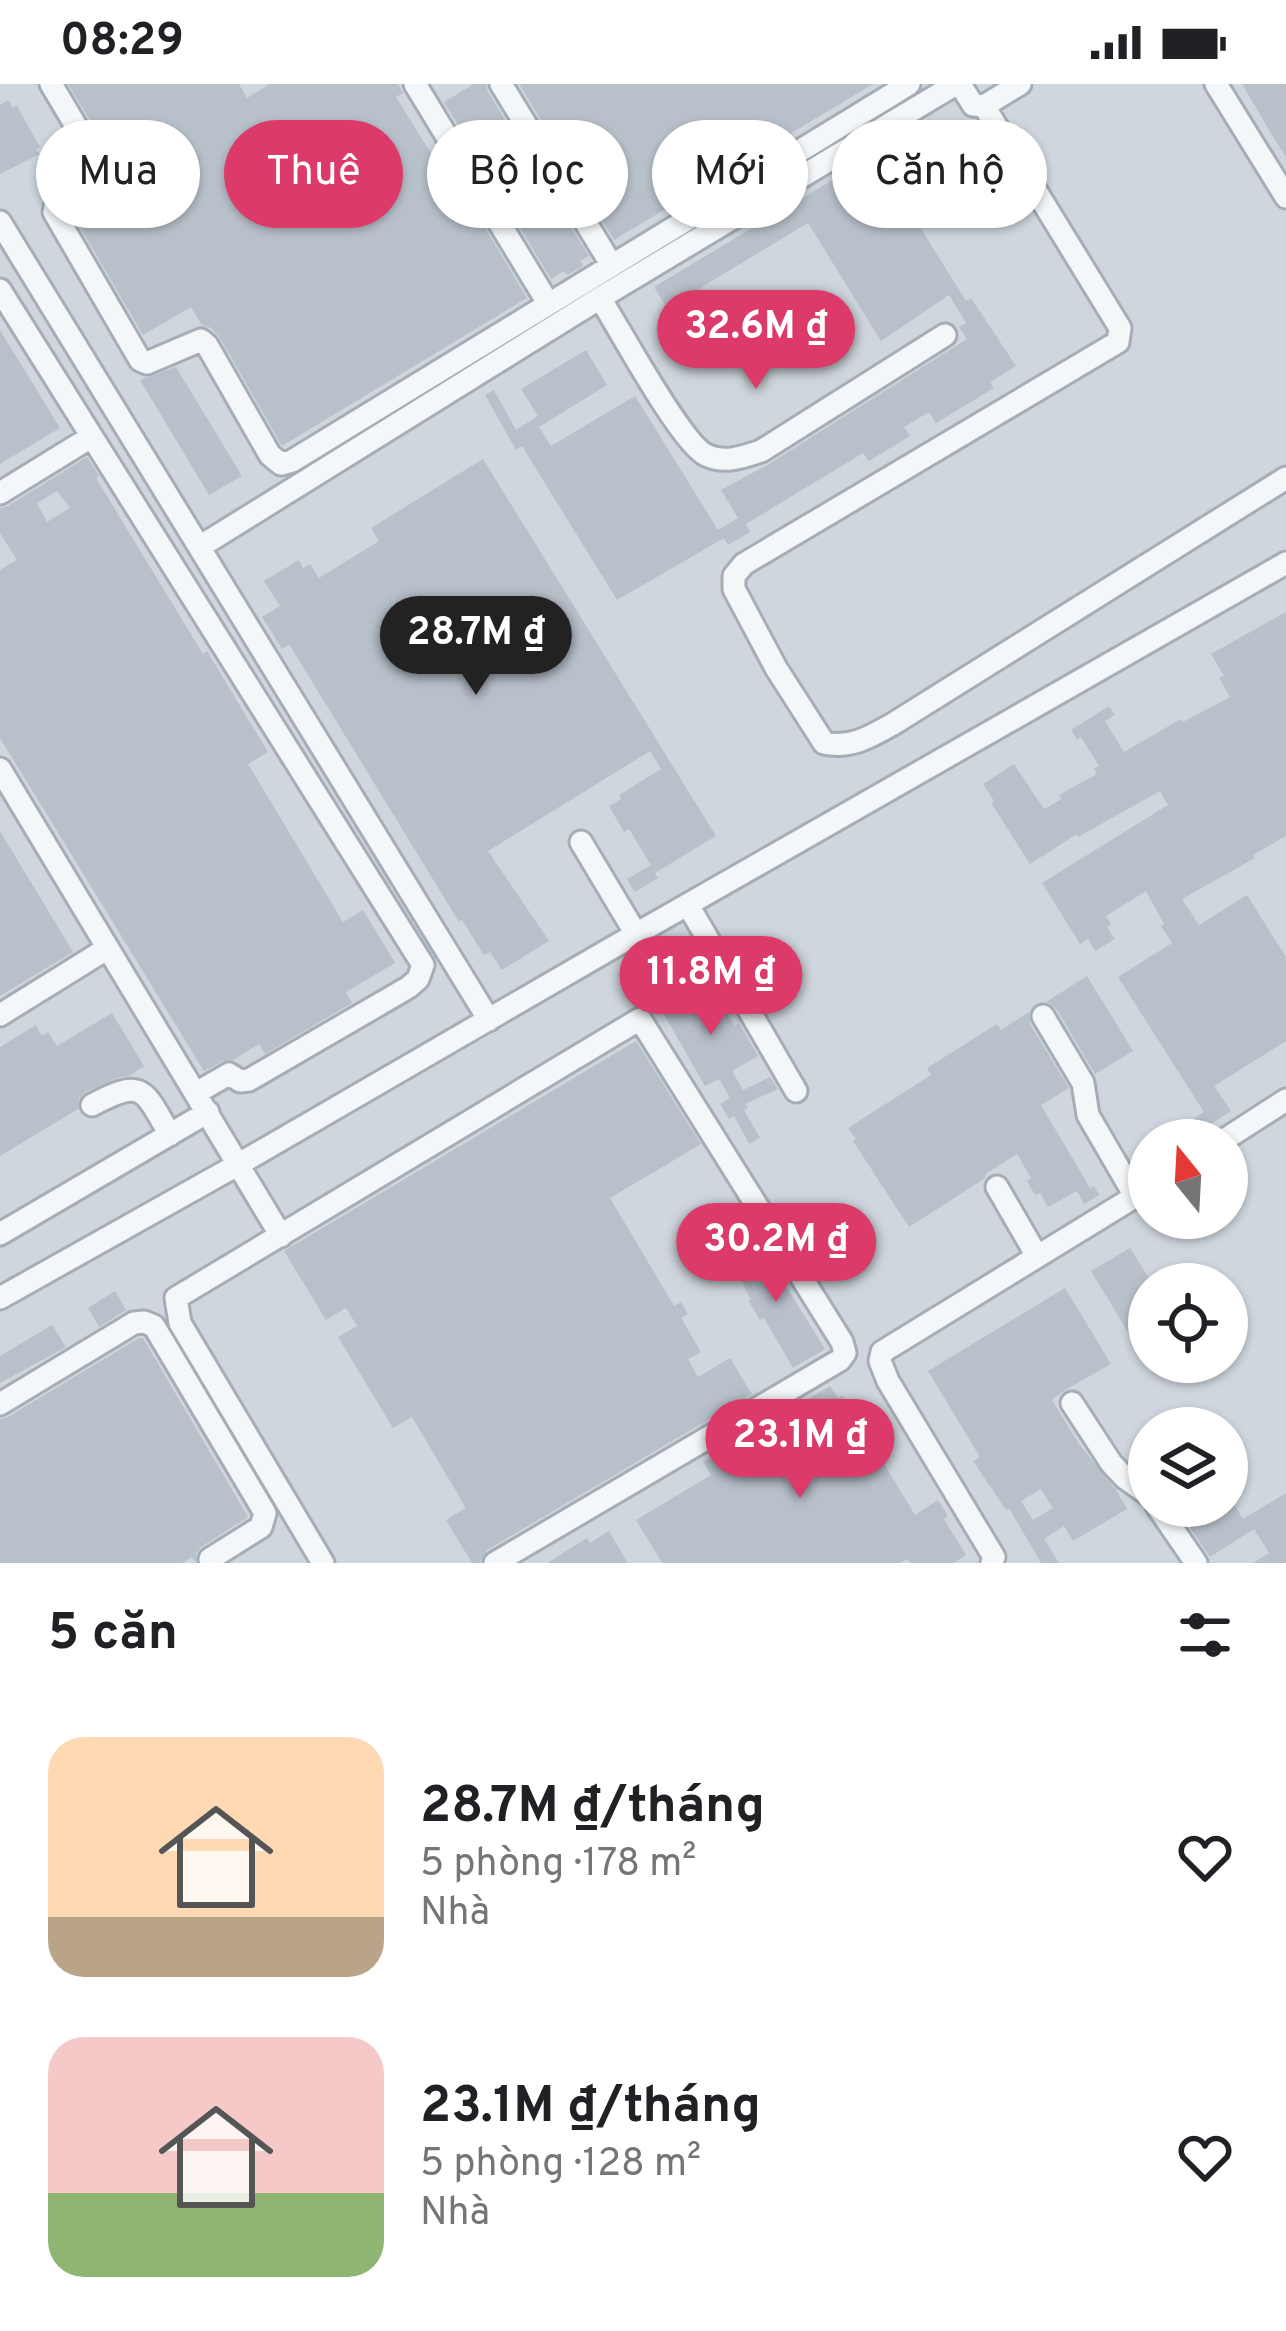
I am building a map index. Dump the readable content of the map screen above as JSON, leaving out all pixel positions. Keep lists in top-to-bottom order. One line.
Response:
{"north":"top","page":{"status":"08:29","chip":["Mua","Thuê","Bộ lọc","Mới","Căn hộ"],"price":["32.6M ₫","28.7M ₫","11.8M ₫","30.2M ₫","23.1M ₫"],"heading":"5 căn","list":[{"name":"28.7M ₫/tháng","note":"5 phòng · 178 m² · Nhà"},{"name":"23.1M ₫/tháng","note":"5 phòng · 128 m² · Nhà"}]}}
